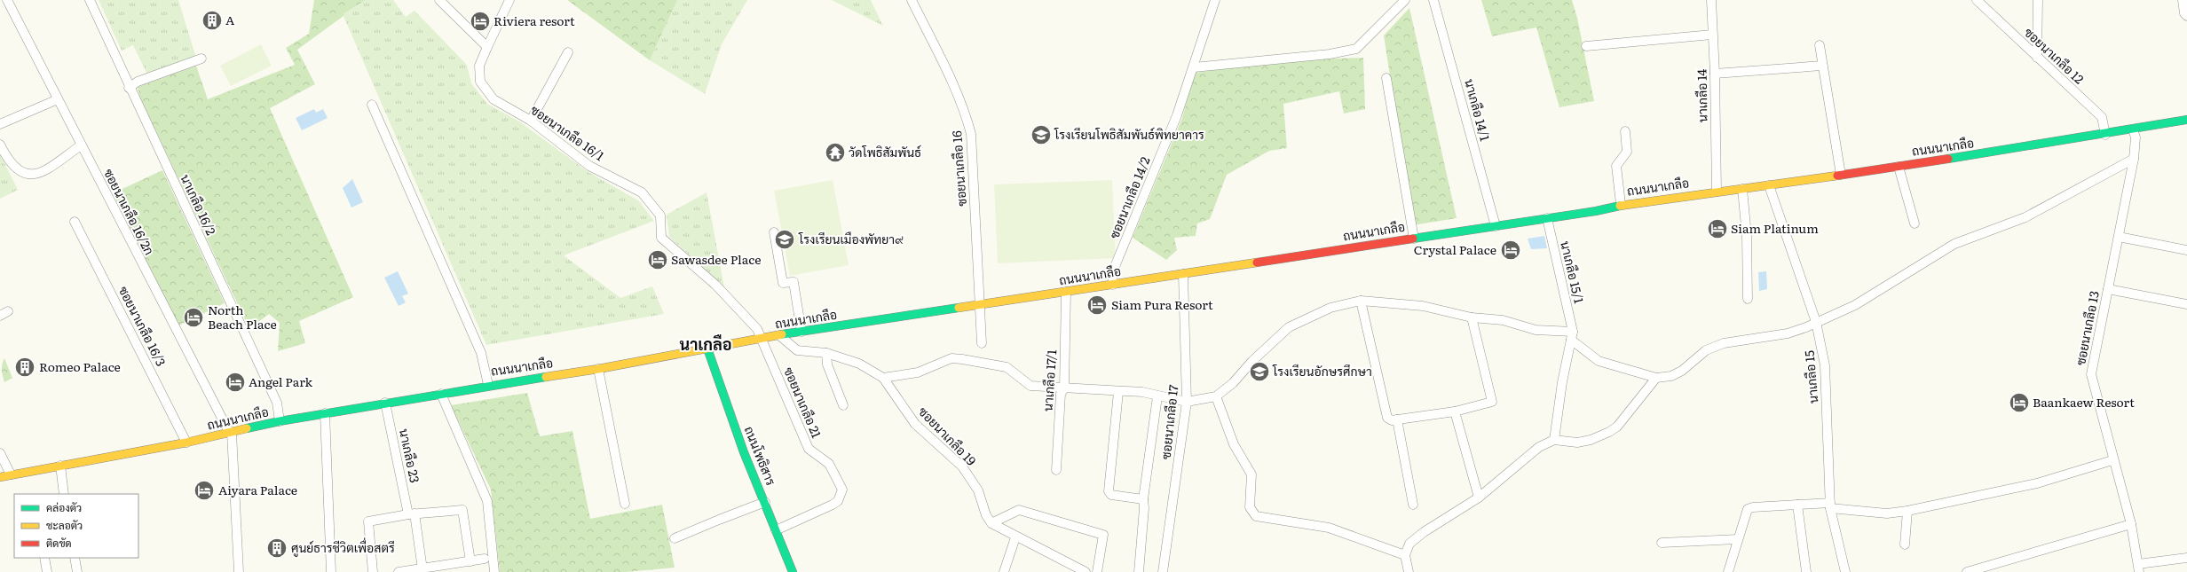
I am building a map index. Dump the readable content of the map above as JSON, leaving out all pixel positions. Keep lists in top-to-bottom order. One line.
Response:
{"streets":{"street":["ซอยนาเกลือ 12","นาเกลือ 14","นาเกลือ 14/1","ซอยนาเกลือ 16/1","ถนนนาเกลือ","ซอยนาเกลือ 16","ซอยนาเกลือ 14/2","นาเกลือ 16/2","ซอยนาเกลือ 16/2ก","นาเกลือ 15/1","ซอยนาเกลือ 16/3","ซอยนาเกลือ 13","นาเกลือ 15","นาเกลือ 17/1","ซอยนาเกลือ 21","ซอยนาเกลือ 17","ซอยนาเกลือ 19","นาเกลือ 23","ถนนโพธิสาร"]},"crossings":[["ซอยนาเกลือ 12","ถนนนาเกลือ"],["นาเกลือ 14","ถนนนาเกลือ"],["นาเกลือ 14/1","ถนนนาเกลือ"],["ซอยนาเกลือ 16/1","ถนนนาเกลือ"],["ซอยนาเกลือ 16/1","ซอยนาเกลือ 21"],["ถนนนาเกลือ","ซอยนาเกลือ 16"],["ถนนนาเกลือ","ซอยนาเกลือ 14/2"],["ถนนนาเกลือ","นาเกลือ 16/2"],["ถนนนาเกลือ","ซอยนาเกลือ 16/2ก"],["ถนนนาเกลือ","นาเกลือ 15/1"],["ถนนนาเกลือ","ซอยนาเกลือ 16/3"],["ถนนนาเกลือ","ซอยนาเกลือ 13"],["ถนนนาเกลือ","นาเกลือ 15"],["ถนนนาเกลือ","นาเกลือ 17/1"],["ถนนนาเกลือ","ซอยนาเกลือ 21"],["ถนนนาเกลือ","ซอยนาเกลือ 17"],["ถนนนาเกลือ","ซอยนาเกลือ 19"],["ถนนนาเกลือ","นาเกลือ 23"],["ถนนนาเกลือ","ถนนโพธิสาร"],["ซอยนาเกลือ 21","ถนนโพธิสาร"]],"districts":["นาเกลือ"],"places":{"building":["A","Romeo Palace","ศูนย์ธารชีวิตเพื่อสตรี"],"hotel":["Riviera resort","Siam Platinum","Crystal Palace","Sawasdee Place","Siam Pura Resort","North Beach Place","Angel Park","Baankaew Resort","Aiyara Palace"],"school or university":["โรงเรียนโพธิสัมพันธ์พิทยาคาร","โรงเรียนเมืองพัทยา๙","โรงเรียนอักษรศึกษา"],"temple":["วัดโพธิสัมพันธ์"]},"legend":["คล่องตัว","ชะลอตัว","ติดขัด"]}
